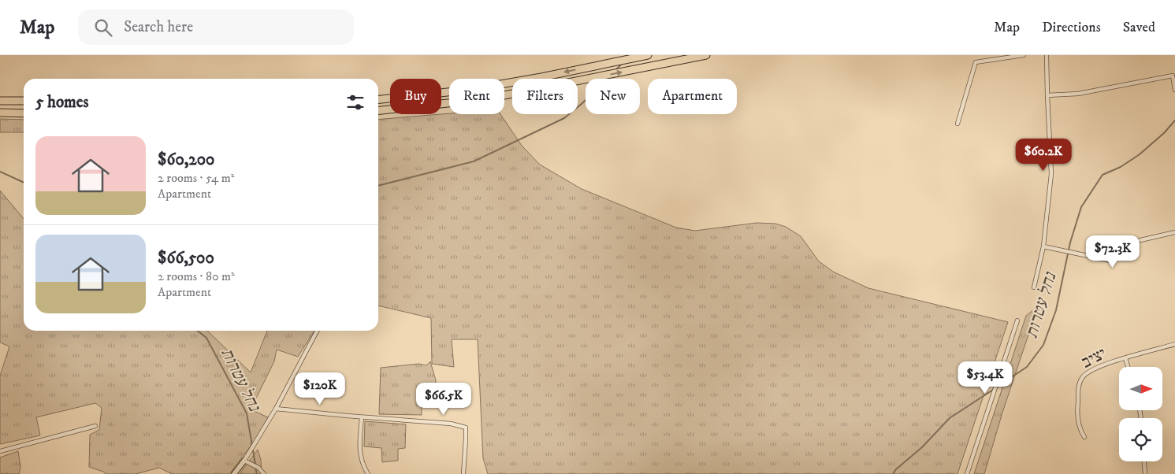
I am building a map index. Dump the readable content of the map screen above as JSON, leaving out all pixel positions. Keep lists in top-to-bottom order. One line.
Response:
{"streets":{"street":["יציב"]},"water":["נחל עטרות"],"north":"right","page":{"header":"Map","search":"Search here","nav":["Map","Directions","Saved"],"chip":["Buy","Rent","Filters","New","Apartment"],"heading":"5 homes","list":[{"name":"$60,200","note":"2 rooms · 54 m² · Apartment"},{"name":"$66,500","note":"2 rooms · 80 m² · Apartment"}],"price":["$60.2K","$72.3K","$53.4K","$120K","$66.5K"]}}
